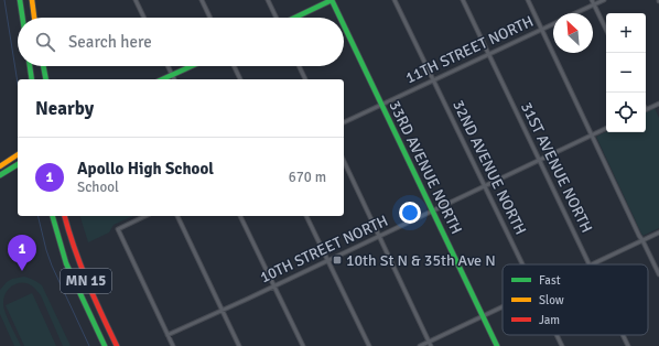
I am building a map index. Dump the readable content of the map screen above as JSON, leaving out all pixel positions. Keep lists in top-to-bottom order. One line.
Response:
{"streets":{"main road":["33RD AVENUE NORTH","MN 15"],"street":["11TH STREET NORTH","32ND AVENUE NORTH","31ST AVENUE NORTH","10TH STREET NORTH"]},"crossings":[["11TH STREET NORTH","33RD AVENUE NORTH"],["11TH STREET NORTH","32ND AVENUE NORTH"],["11TH STREET NORTH","31ST AVENUE NORTH"],["33RD AVENUE NORTH","10TH STREET NORTH"],["32ND AVENUE NORTH","10TH STREET NORTH"],["31ST AVENUE NORTH","10TH STREET NORTH"]],"places":{"transit":["10th St N & 35th Ave N"]},"legend":["Fast","Slow","Jam"],"north":"top left","page":{"map_buttons":["+","−"],"search":"Search here","heading":"Nearby","list":[{"mark":"1","name":"Apollo High School","note":"School","value":"670 m"}],"pins":"1"}}
